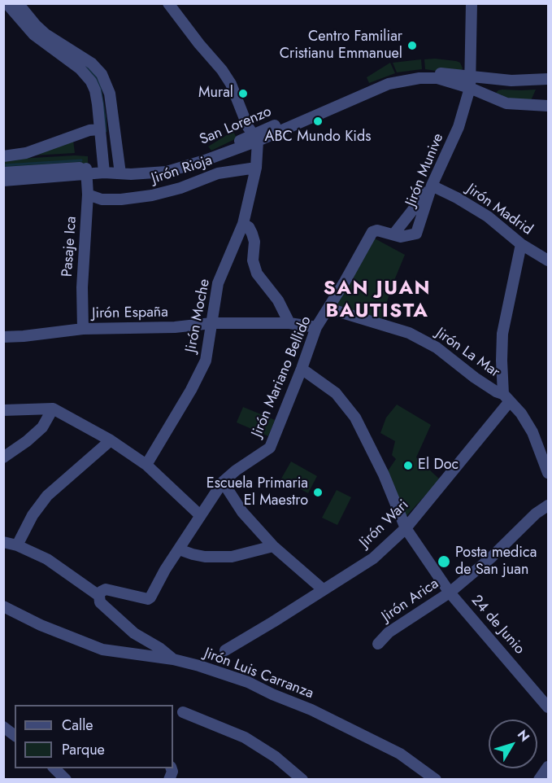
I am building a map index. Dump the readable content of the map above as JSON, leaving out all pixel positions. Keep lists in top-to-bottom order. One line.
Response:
{"streets":{"street":["San Lorenzo","Jirón Rioja","Jirón Munive","Jirón Madrid","Pasaje Ica","Jirón España","Jirón Moche","Jirón La Mar","Jirón Mariano Bellido","Jirón Wari","Jirón Arica","24 de Junio","Jirón Luis Carranza"]},"crossings":[["San Lorenzo","Jirón Munive"],["San Lorenzo","Pasaje Ica"],["San Lorenzo","Jirón Moche"],["Jirón Rioja","Pasaje Ica"],["Jirón Rioja","Jirón Moche"],["Jirón Munive","Jirón Madrid"],["Jirón Munive","Jirón Mariano Bellido"],["Pasaje Ica","Jirón España"],["Jirón España","Jirón Moche"],["Jirón España","Jirón Mariano Bellido"],["Jirón La Mar","Jirón Mariano Bellido"],["Jirón La Mar","Jirón Wari"],["Jirón Mariano Bellido","24 de Junio"],["Jirón Wari","24 de Junio"],["Jirón Arica","24 de Junio"]],"districts":["SAN JUAN BAUTISTA"],"places":["Centro Familiar Cristianu Emmanuel","Mural","ABC Mundo Kids","El Doc","Escuela Primaria El Maestro","Posta medica de San juan"],"legend":["Calle","Parque"],"north":"top right"}
